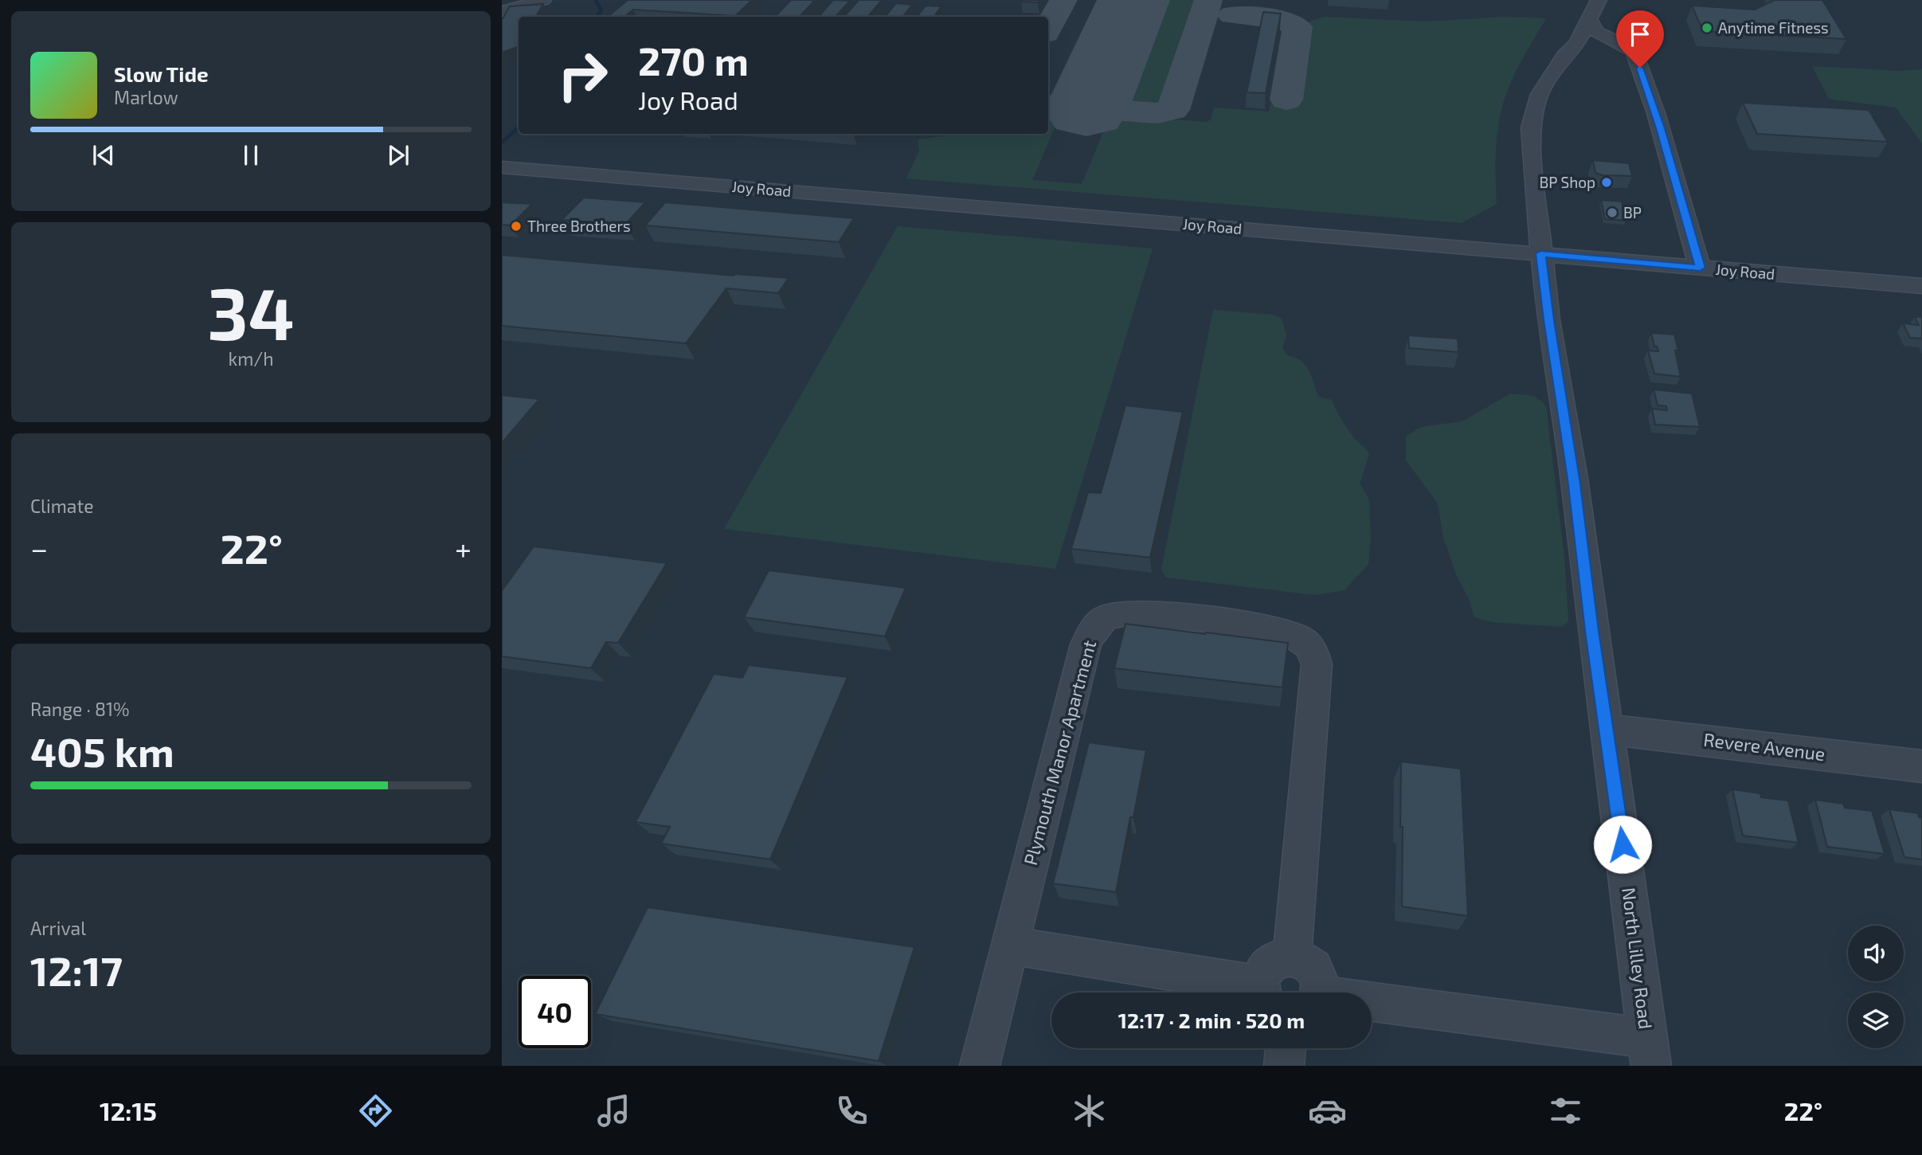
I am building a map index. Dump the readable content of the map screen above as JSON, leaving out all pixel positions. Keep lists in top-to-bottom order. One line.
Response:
{"streets":{"street":["Joy Road","Revere Avenue","Plymouth Manor Apartment","North Lilley Road"]},"crossings":[["Joy Road","North Lilley Road"],["Revere Avenue","North Lilley Road"]],"places":["Anytime Fitness","BP Shop","BP","Three Brothers"],"page":{"turn":["270 m","Joy Road"],"song":["Slow Tide","Marlow"],"tile":[["34","km/h"],"Climate",["Range · 81%","405 km"],["Arrival","12:17"]],"heat":["−","22°","+"],"limit":"40","trip":"12:17 · 2 min · 520 m","tabs":["12:15","22°"]}}
